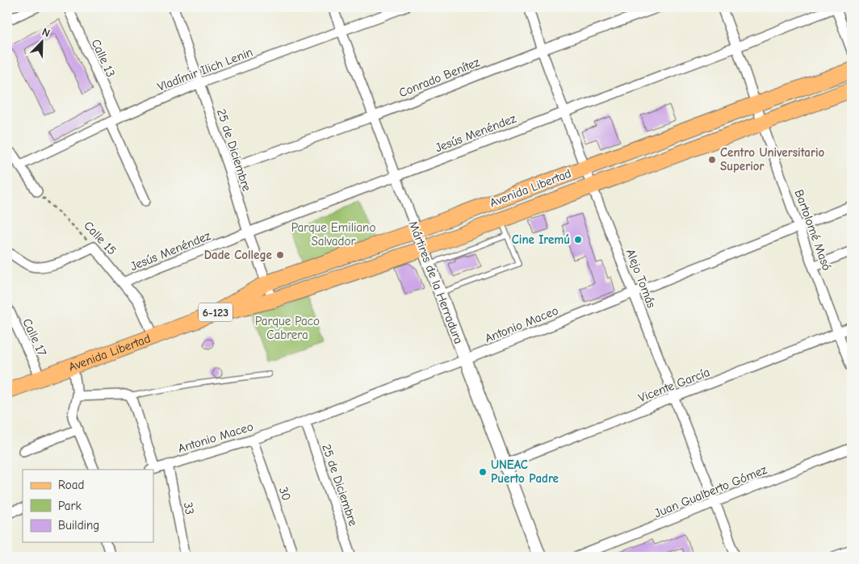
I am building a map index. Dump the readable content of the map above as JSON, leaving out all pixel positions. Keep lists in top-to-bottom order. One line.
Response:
{"streets":{"main road":["Avenida Libertad","6-123"],"street":["Calle 13","Vladímir Ilich Lenin","Conrado Benítez","Jesús Menéndez","25 de Diciembre","Bartolomé Masó","Calle 15","Alejo Tomás","Mártires de la Herradura","Antonio Maceo","Calle 17","Vicente García","Juan Gualberto Gómez","30","33"]},"crossings":[["Calle 13","Vladímir Ilich Lenin"],["Vladímir Ilich Lenin","25 de Diciembre"],["Vladímir Ilich Lenin","Mártires de la Herradura"],["Conrado Benítez","25 de Diciembre"],["Conrado Benítez","Alejo Tomás"],["Conrado Benítez","Mártires de la Herradura"],["Jesús Menéndez","25 de Diciembre"],["Jesús Menéndez","Bartolomé Masó"],["Jesús Menéndez","Calle 15"],["Jesús Menéndez","Alejo Tomás"],["Jesús Menéndez","Mártires de la Herradura"],["25 de Diciembre","Avenida Libertad"],["25 de Diciembre","Antonio Maceo"],["Avenida Libertad","Bartolomé Masó"],["Avenida Libertad","Calle 15"],["Avenida Libertad","Alejo Tomás"],["Avenida Libertad","Mártires de la Herradura"],["Avenida Libertad","Calle 17"],["Bartolomé Masó","Antonio Maceo"],["Bartolomé Masó","Vicente García"],["Alejo Tomás","Antonio Maceo"],["Alejo Tomás","Vicente García"],["Alejo Tomás","Juan Gualberto Gómez"],["Mártires de la Herradura","Antonio Maceo"],["Mártires de la Herradura","Vicente García"],["Antonio Maceo","30"],["Antonio Maceo","33"]],"parks":["Parque Emiliano Salvador","Parque Paco Cabrera"],"places":["Centro Universitario Superior","Cine Iremú","Dade College","UNEAC Puerto Padre"],"legend":["Road","Park","Building"],"north":"top right"}
